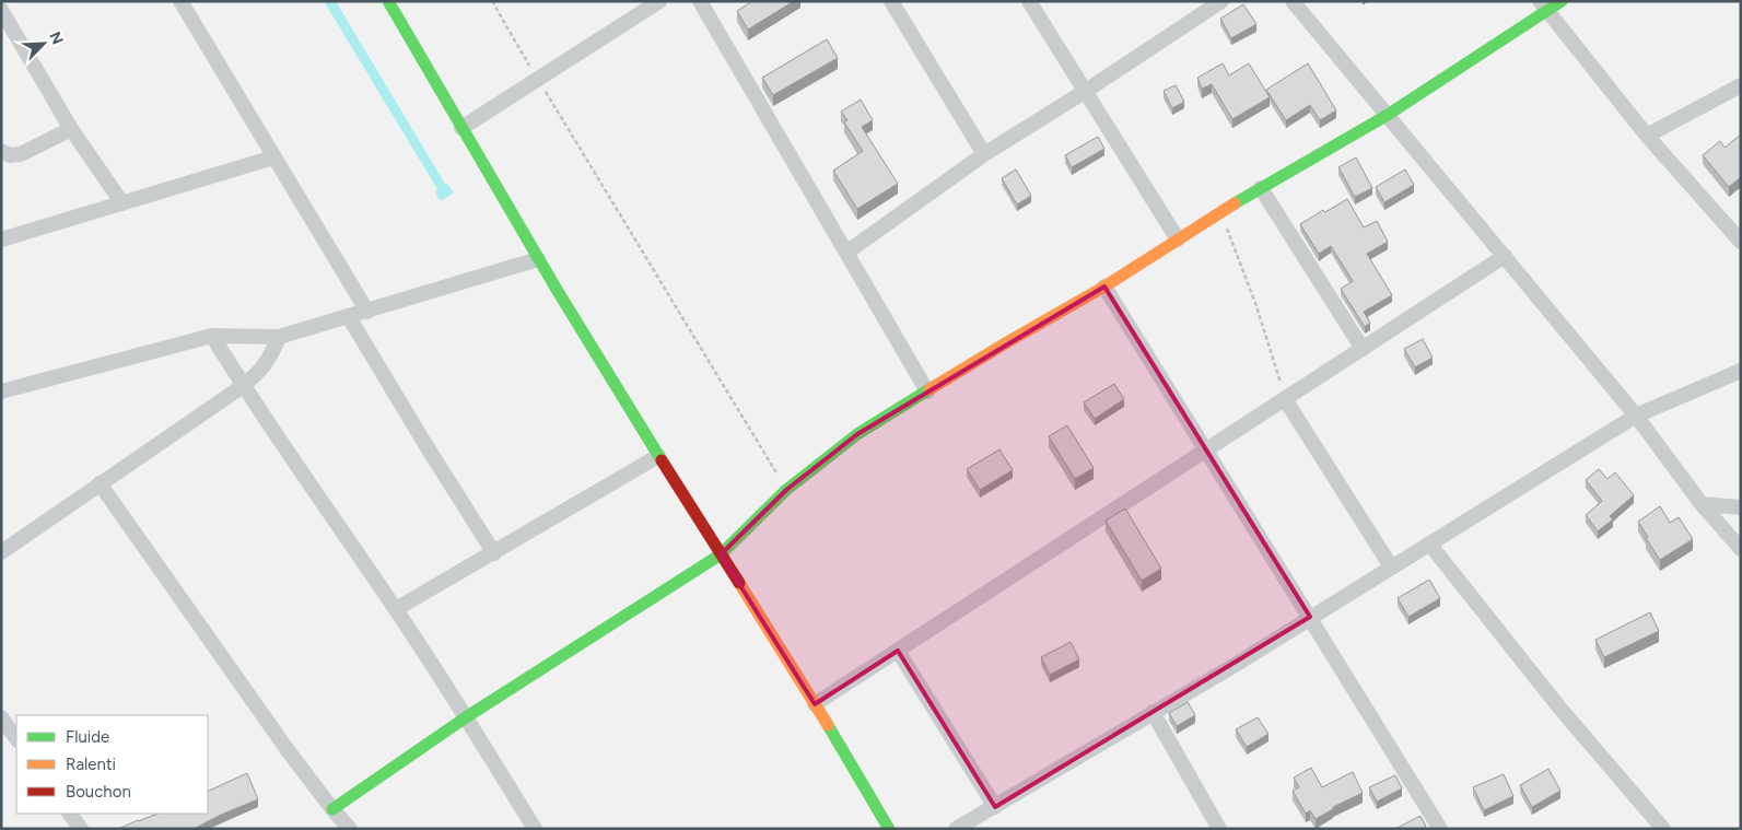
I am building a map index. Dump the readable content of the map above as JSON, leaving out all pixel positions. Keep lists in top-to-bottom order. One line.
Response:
{"legend":["Fluide","Ralenti","Bouchon"],"north":"top right"}
